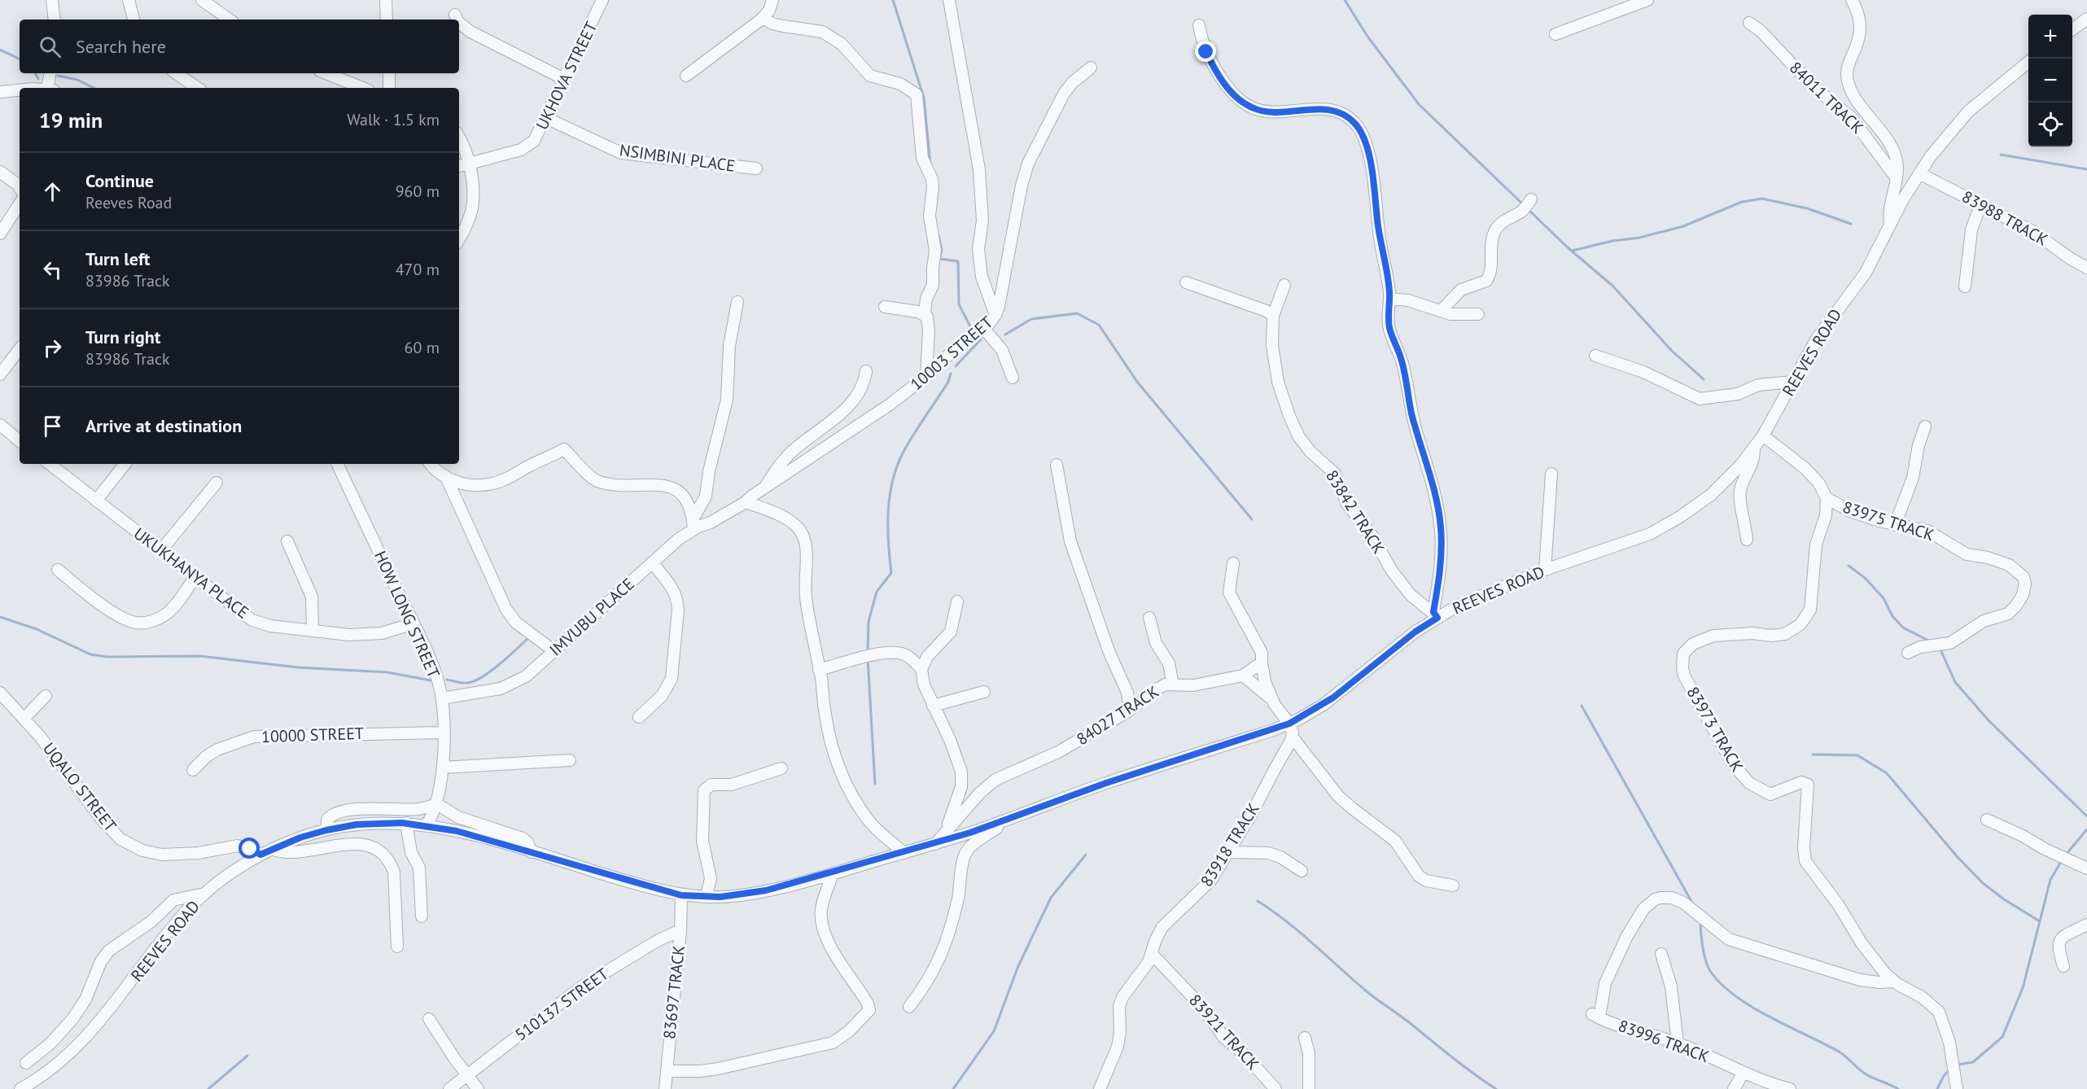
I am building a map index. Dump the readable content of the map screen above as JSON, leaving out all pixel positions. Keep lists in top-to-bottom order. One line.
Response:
{"streets":{"street":["UKHOVA STREET","84011 TRACK","NSIMBINI PLACE","83988 TRACK","REEVES ROAD","10003 STREET","83842 TRACK","83975 TRACK","UKUKHANYA PLACE","HOW LONG STREET","IMVUBU PLACE","84027 TRACK","83973 TRACK","10000 STREET","UQALO STREET","83918 TRACK","83697 TRACK","510137 STREET","83921 TRACK","83996 TRACK"]},"crossings":[["UKHOVA STREET","NSIMBINI PLACE"],["83988 TRACK","REEVES ROAD"],["REEVES ROAD","83842 TRACK"],["REEVES ROAD","HOW LONG STREET"],["REEVES ROAD","84027 TRACK"],["REEVES ROAD","UQALO STREET"],["REEVES ROAD","83697 TRACK"],["10003 STREET","IMVUBU PLACE"],["83975 TRACK","83973 TRACK"],["UKUKHANYA PLACE","HOW LONG STREET"],["HOW LONG STREET","IMVUBU PLACE"],["HOW LONG STREET","10000 STREET"],["83973 TRACK","83996 TRACK"],["83918 TRACK","83921 TRACK"],["83697 TRACK","510137 STREET"]],"page":{"map_buttons":["+","−"],"search":"Search here","heading":["19 min","Walk · 1.5 km"],"list":[["Continue","Reeves Road","960 m"],["Turn left","83986 Track","470 m"],["Turn right","83986 Track","60 m"],"Arrive at destination"]}}
